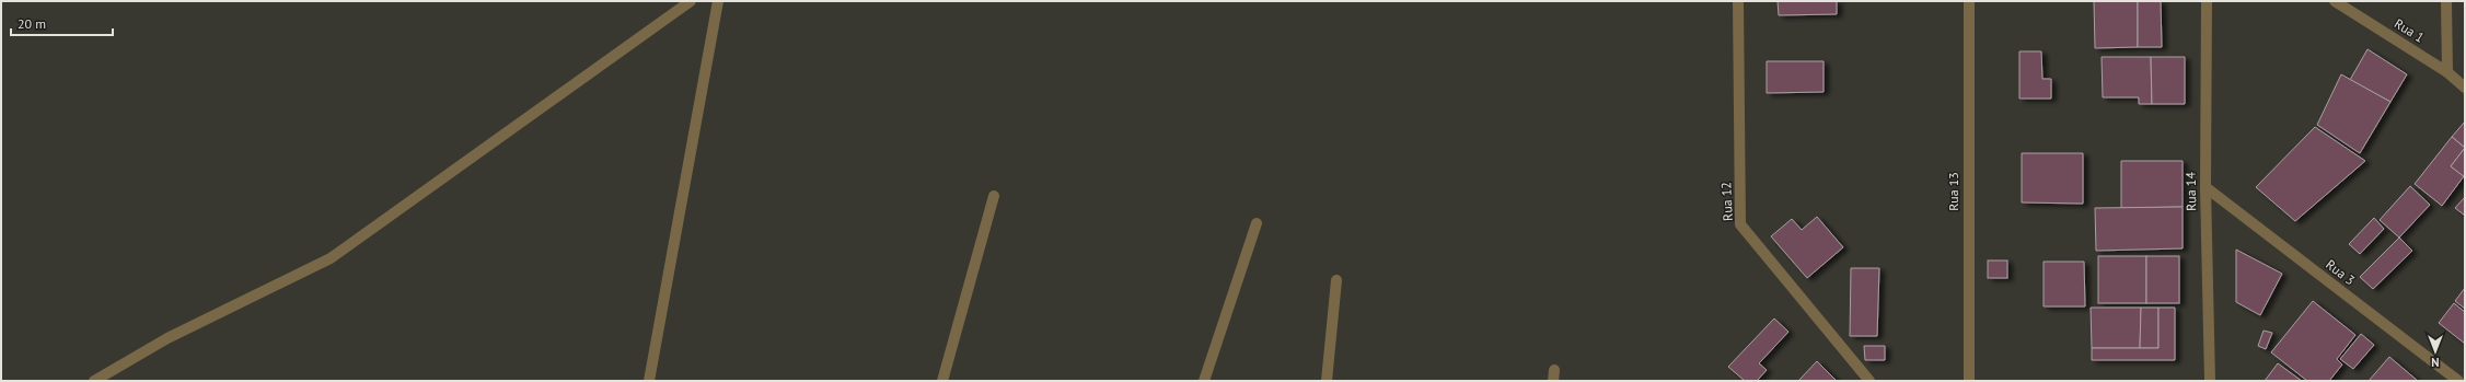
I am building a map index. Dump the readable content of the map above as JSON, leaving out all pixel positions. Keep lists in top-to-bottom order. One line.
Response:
{"streets":{"street":["Rua 1","Rua 13","Rua 14","Rua 12","Rua 3"]},"crossings":[["Rua 14","Rua 3"]],"scale_bar":"20 m","north":"bottom"}
